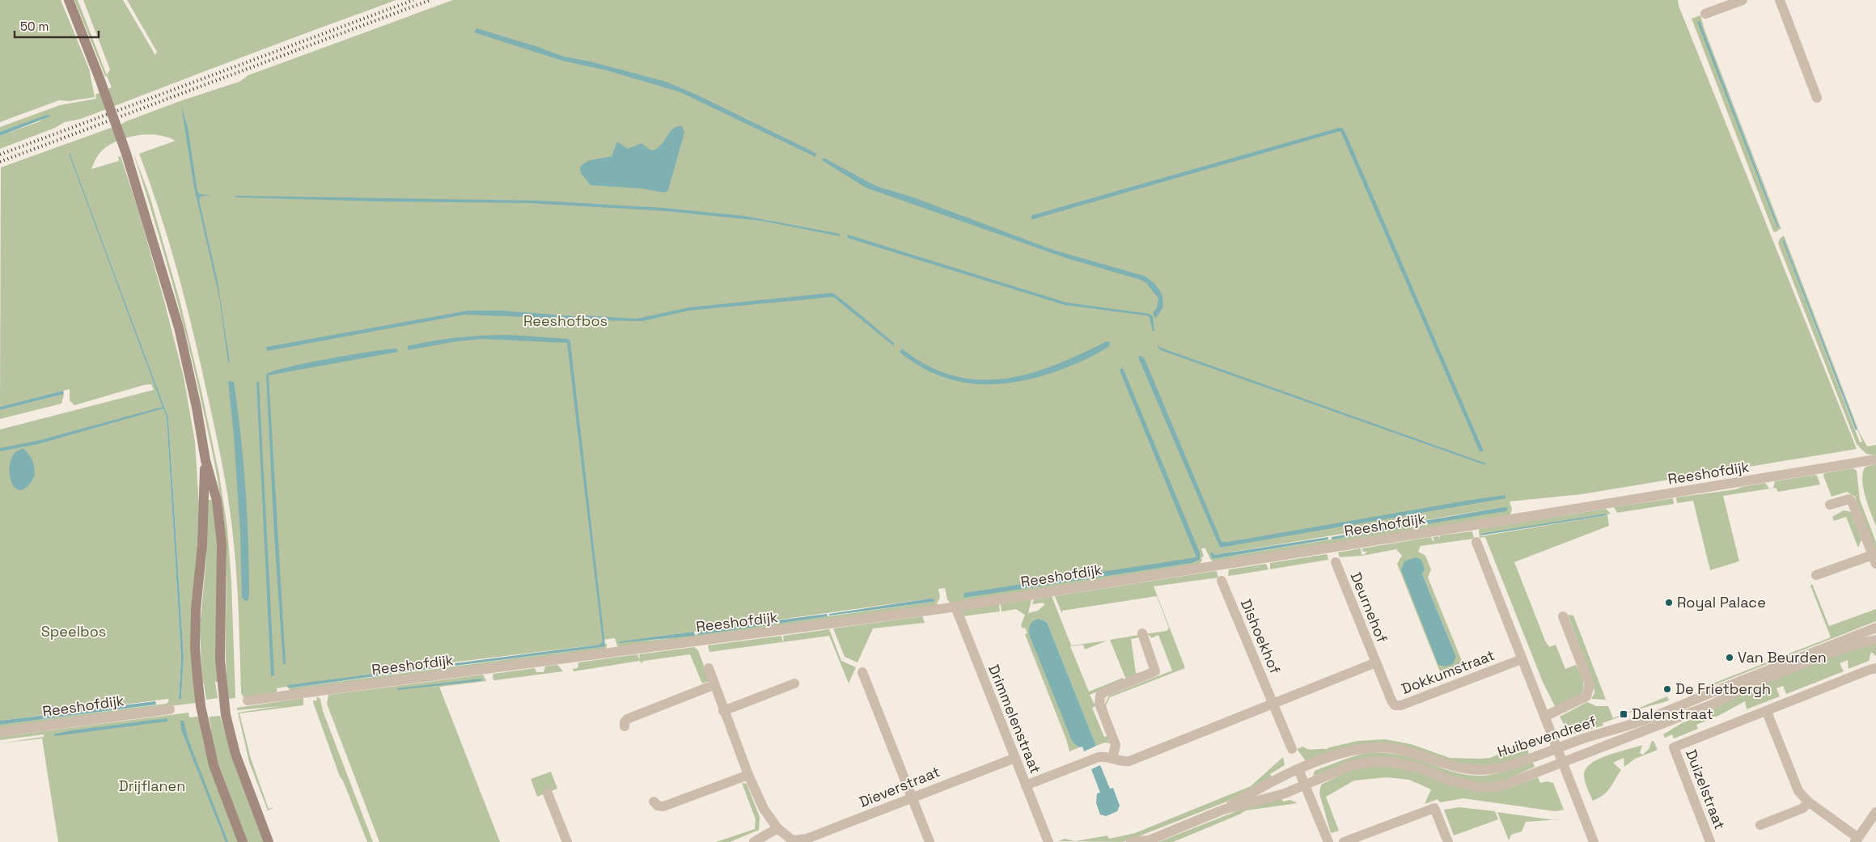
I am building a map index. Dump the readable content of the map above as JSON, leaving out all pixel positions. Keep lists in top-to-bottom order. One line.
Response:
{"streets":{"street":["Reeshofdijk","Deurnehof","Dishoekhof","Dokkumstraat","Drimmelenstraat","Huibevendreef","Dieverstraat","Duizelstraat"]},"crossings":[["Reeshofdijk","Drimmelenstraat"],["Deurnehof","Dokkumstraat"],["Drimmelenstraat","Dieverstraat"]],"parks":["Reeshofbos","Speelbos","Drijflanen"],"places":{"other":["Royal Palace","Van Beurden","De Frietbergh"],"transit":["Dalenstraat"]},"scale_bar":"50 m"}
